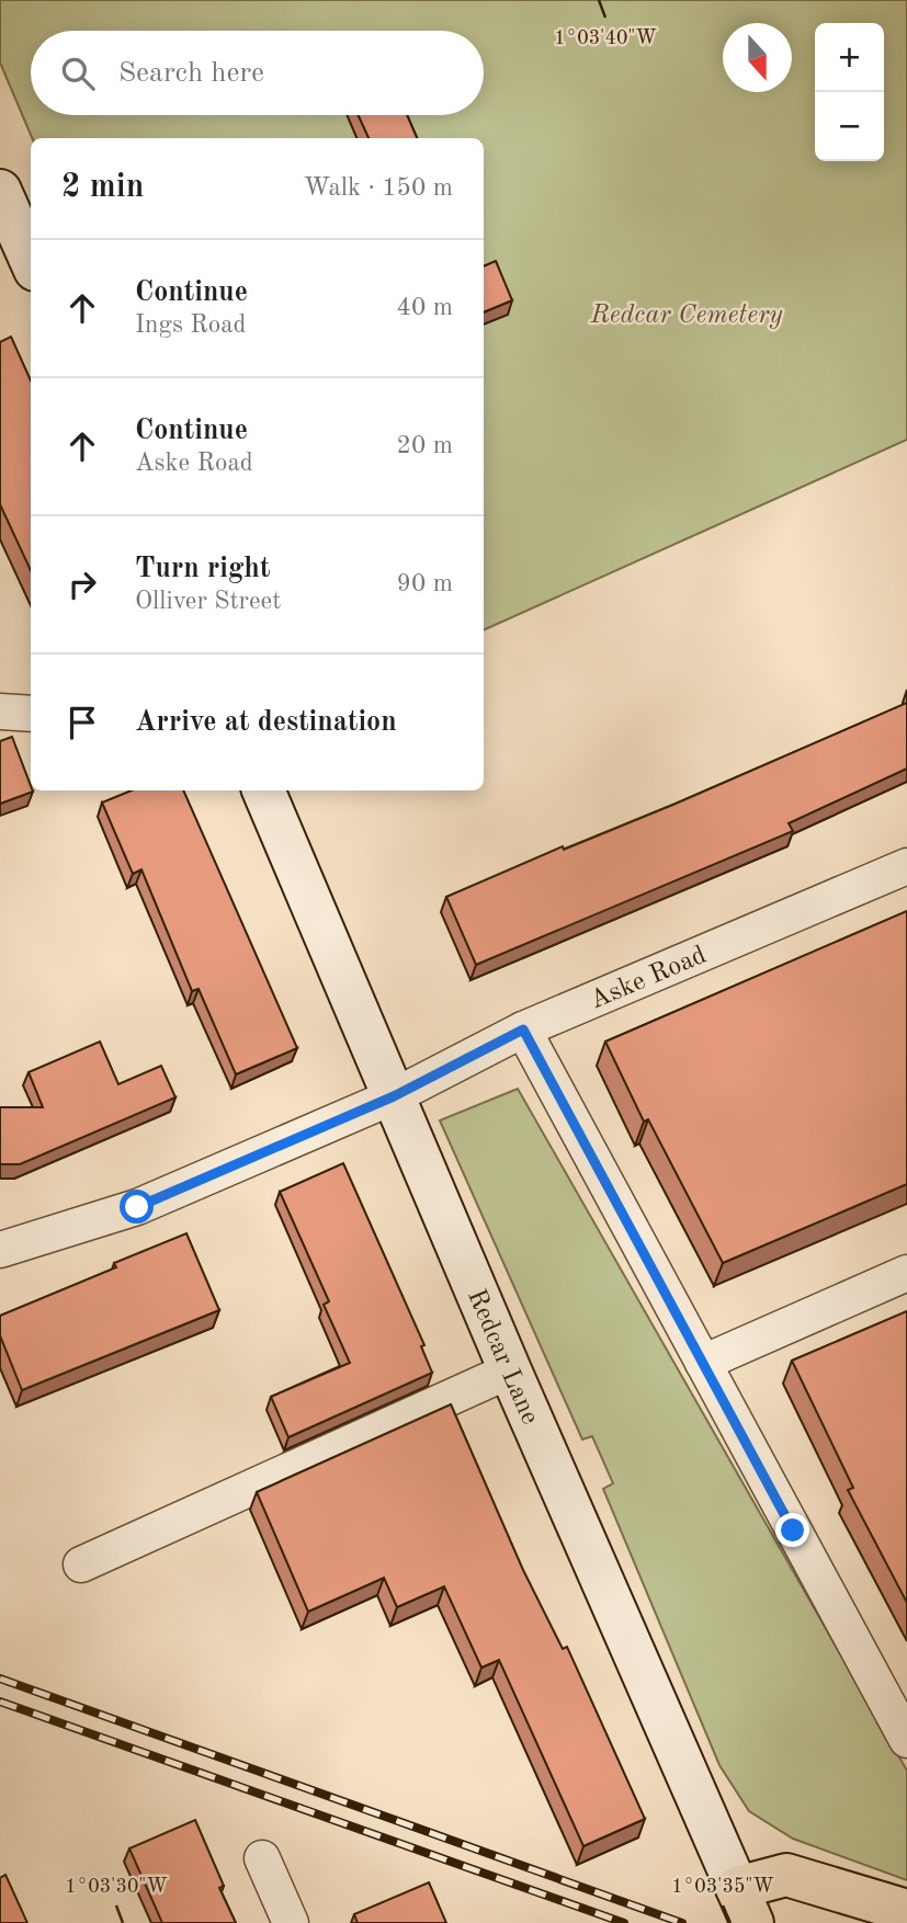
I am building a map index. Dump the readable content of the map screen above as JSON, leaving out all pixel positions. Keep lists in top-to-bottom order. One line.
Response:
{"streets":{"main road":["Redcar Lane"],"street":["Aske Road"]},"crossings":[["Aske Road","Redcar Lane"]],"parks":["Redcar Cemetery"],"north":"bottom","page":{"map_buttons":["+","−"],"search":"Search here","heading":["2 min","Walk · 150 m"],"list":[["Continue","Ings Road","40 m"],["Continue","Aske Road","20 m"],["Turn right","Olliver Street","90 m"],"Arrive at destination"]},"coordinates":["1°03'40\"W","1°03'30\"W","1°03'35\"W"]}
